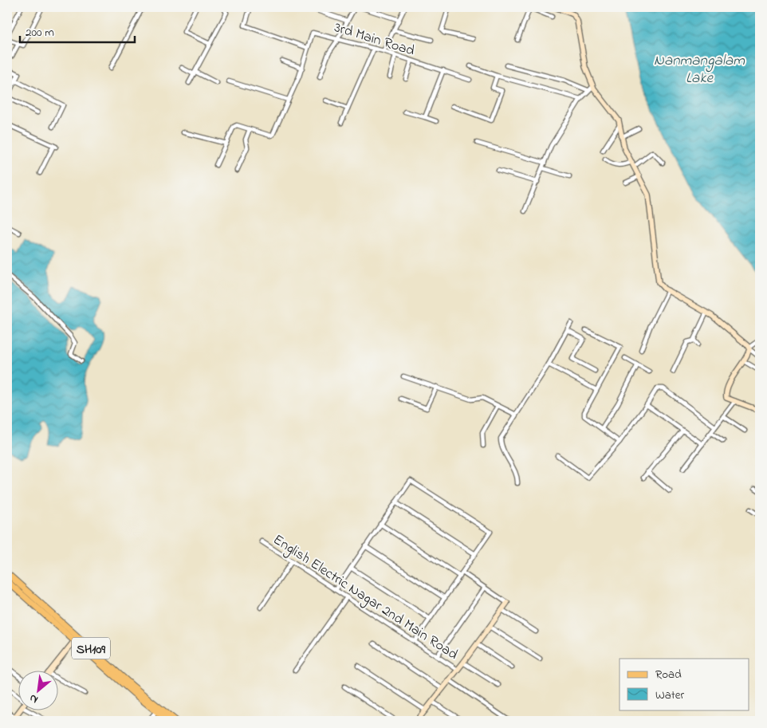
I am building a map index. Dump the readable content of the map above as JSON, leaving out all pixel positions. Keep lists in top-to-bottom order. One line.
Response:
{"streets":{"main road":["SH109"],"street":["3rd Main Road","English Electric Nagar 2nd Main Road"]},"water":["Nanmangalam Lake"],"legend":["Road","Water"],"scale_bar":"200 m","north":"bottom left"}
